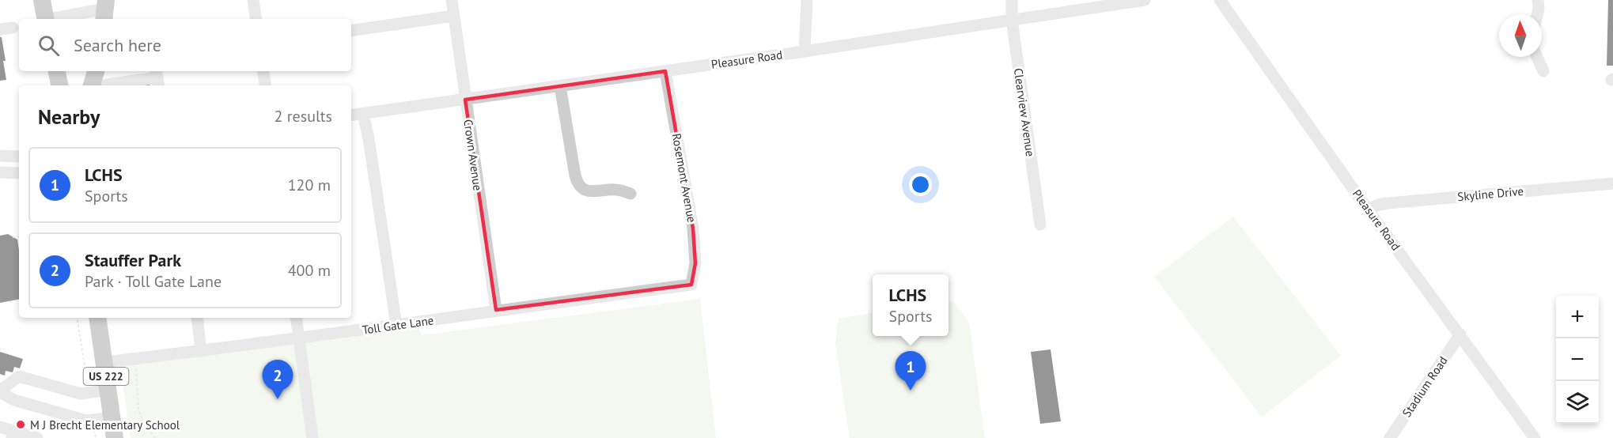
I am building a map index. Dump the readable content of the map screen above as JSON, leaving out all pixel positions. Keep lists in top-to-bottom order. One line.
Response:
{"streets":{"highway":["US 222"],"street":["Pleasure Road","Clearview Avenue","Crown Avenue","Rosemont Avenue","Skyline Drive","Toll Gate Lane","Stadium Road"]},"crossings":[["Pleasure Road","Clearview Avenue"],["Pleasure Road","Crown Avenue"],["Pleasure Road","Rosemont Avenue"],["Pleasure Road","Skyline Drive"],["Pleasure Road","Stadium Road"],["Crown Avenue","Toll Gate Lane"],["Rosemont Avenue","Toll Gate Lane"],["Toll Gate Lane","US 222"]],"places":["M J Brecht Elementary School"],"north":"top","page":{"search":"Search here","heading":["Nearby","2 results"],"list":[{"mark":"1","name":"LCHS","note":"Sports","value":"120 m"},{"mark":"2","name":"Stauffer Park","note":"Park · Toll Gate Lane","value":"400 m"}],"popup":["LCHS","Sports"],"map_buttons":["+","−"],"pins":["1","2"]}}
